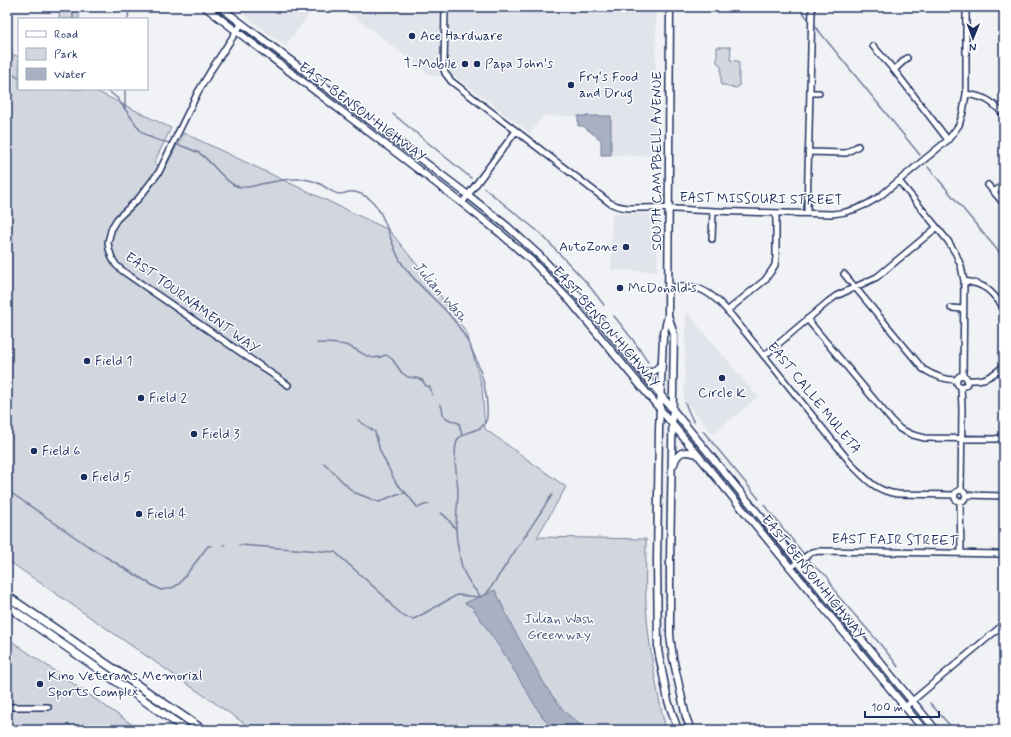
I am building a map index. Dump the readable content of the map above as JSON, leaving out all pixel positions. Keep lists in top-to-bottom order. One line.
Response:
{"streets":{"main road":["EAST BENSON HIGHWAY","SOUTH CAMPBELL AVENUE"],"street":["EAST MISSOURI STREET","EAST TOURNAMENT WAY","EAST CALLE MULETA","EAST FAIR STREET"]},"crossings":[["EAST BENSON HIGHWAY","SOUTH CAMPBELL AVENUE"],["EAST BENSON HIGHWAY","EAST TOURNAMENT WAY"],["EAST BENSON HIGHWAY","EAST FAIR STREET"],["SOUTH CAMPBELL AVENUE","EAST MISSOURI STREET"],["SOUTH CAMPBELL AVENUE","EAST CALLE MULETA"]],"water":["Julian Wash"],"parks":["Julian Wash Greenway"],"places":["Ace Hardware","T-Mobile","Papa John's","Fry's Food and Drug","AutoZone","McDonald's","Field 1","Circle K","Field 2","Field 3","Field 6","Field 5","Field 4","Kino Veterans Memorial Sports Complex"],"legend":["Road","Park","Water"],"scale_bar":"100 m","north":"bottom"}
